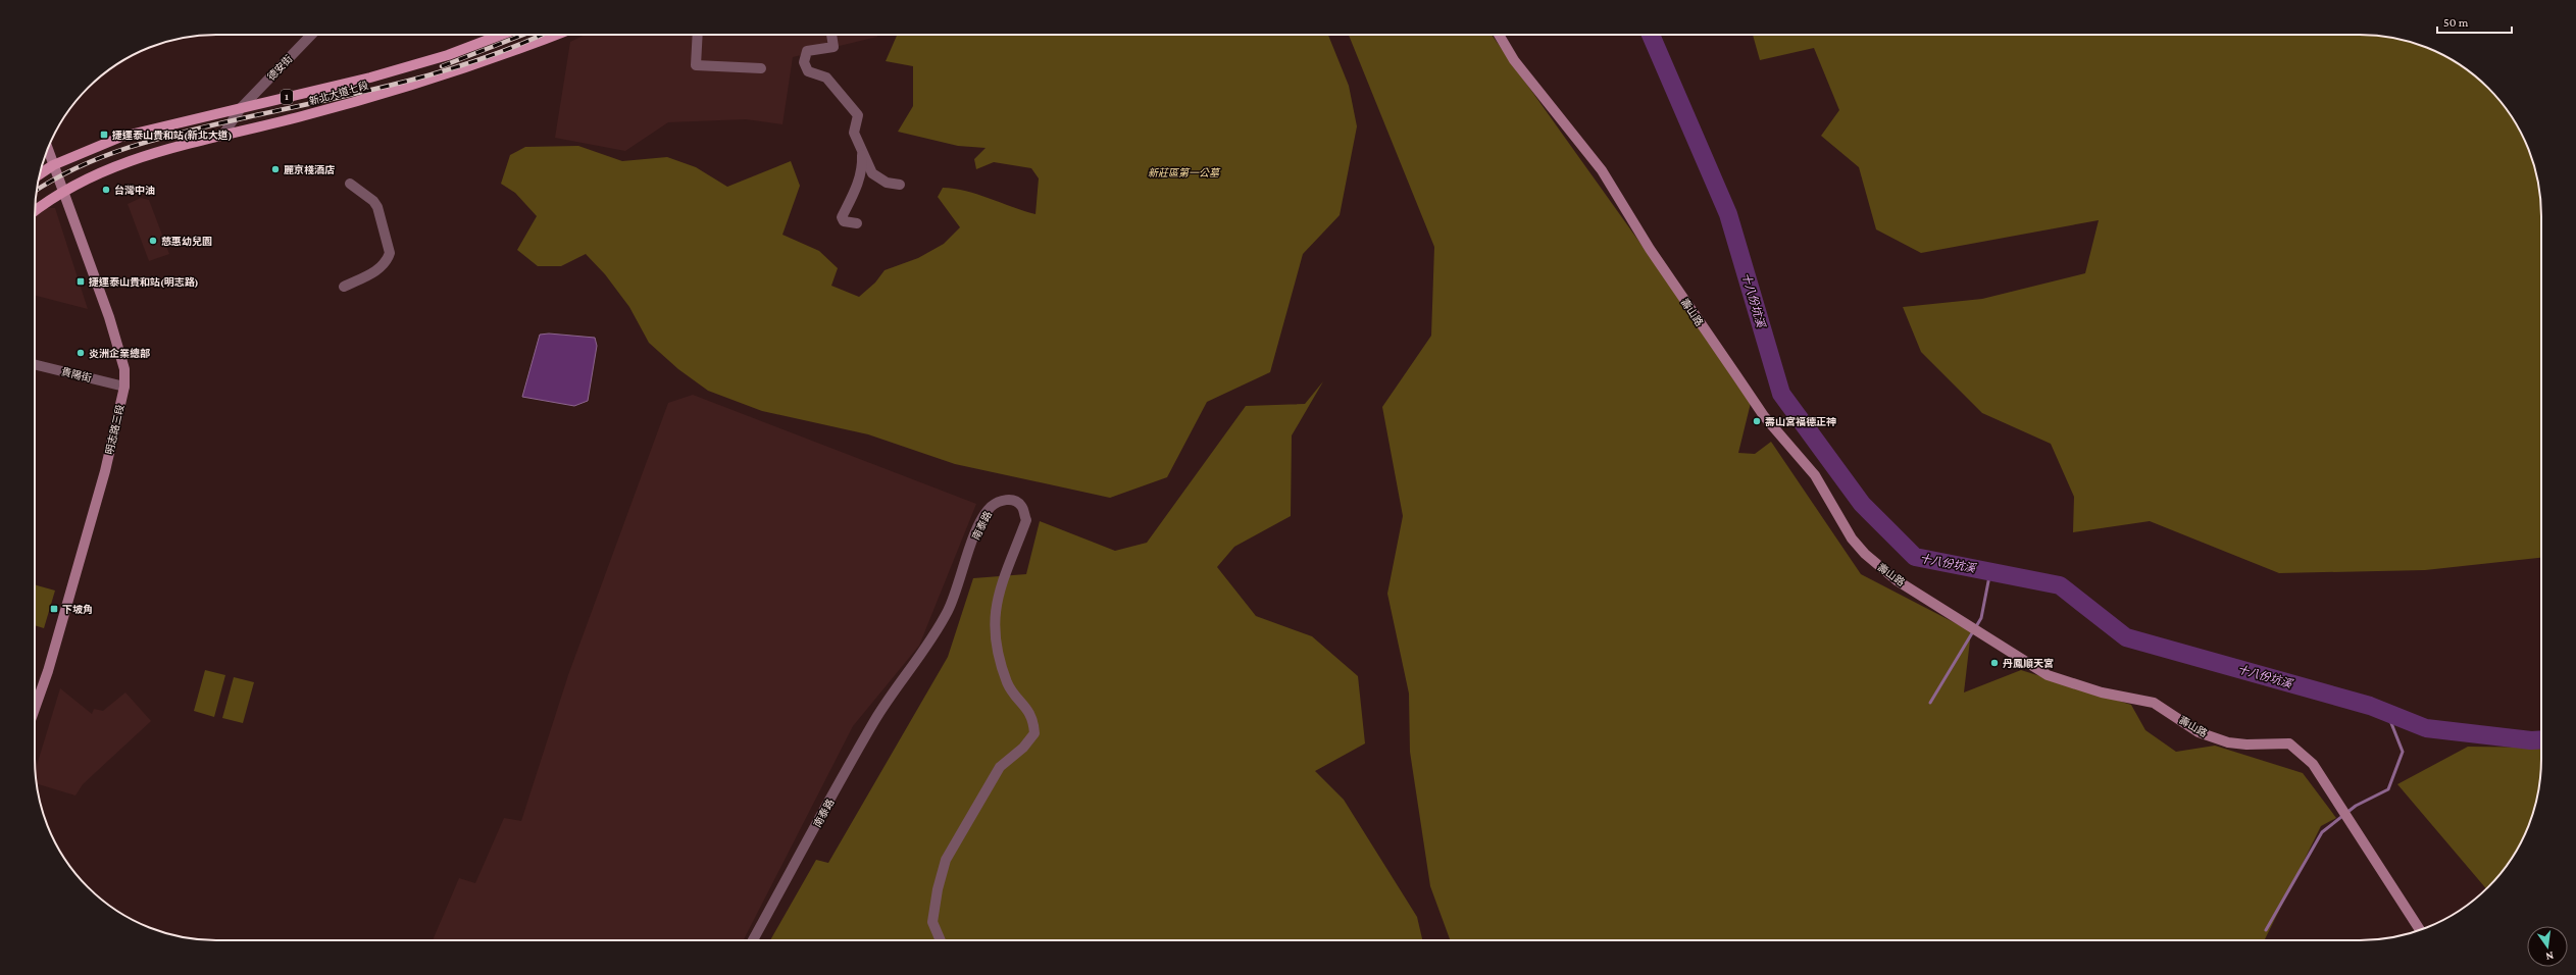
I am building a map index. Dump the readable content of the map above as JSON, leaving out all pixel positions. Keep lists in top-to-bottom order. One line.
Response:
{"streets":{"main road":["新北大道七段","1"],"street":["德安街","壽山路","貴陽街","明志路三段","南泰路"]},"crossings":[["德安街","新北大道七段"],["新北大道七段","1"],["新北大道七段","明志路三段"],["1","明志路三段"],["貴陽街","明志路三段"]],"water":["十八份坑溪"],"parks":["新莊區第一公墓"],"places":{"transit":["捷運泰山貴和站(新北大道)","捷運泰山貴和站(明志路)","下坡角"],"other":["麗京棧酒店","台灣中油","慈惠幼兒園","炎洲企業總部","壽山宮福德正神","丹鳳順天宮"]},"scale_bar":"50 m","north":"bottom"}
